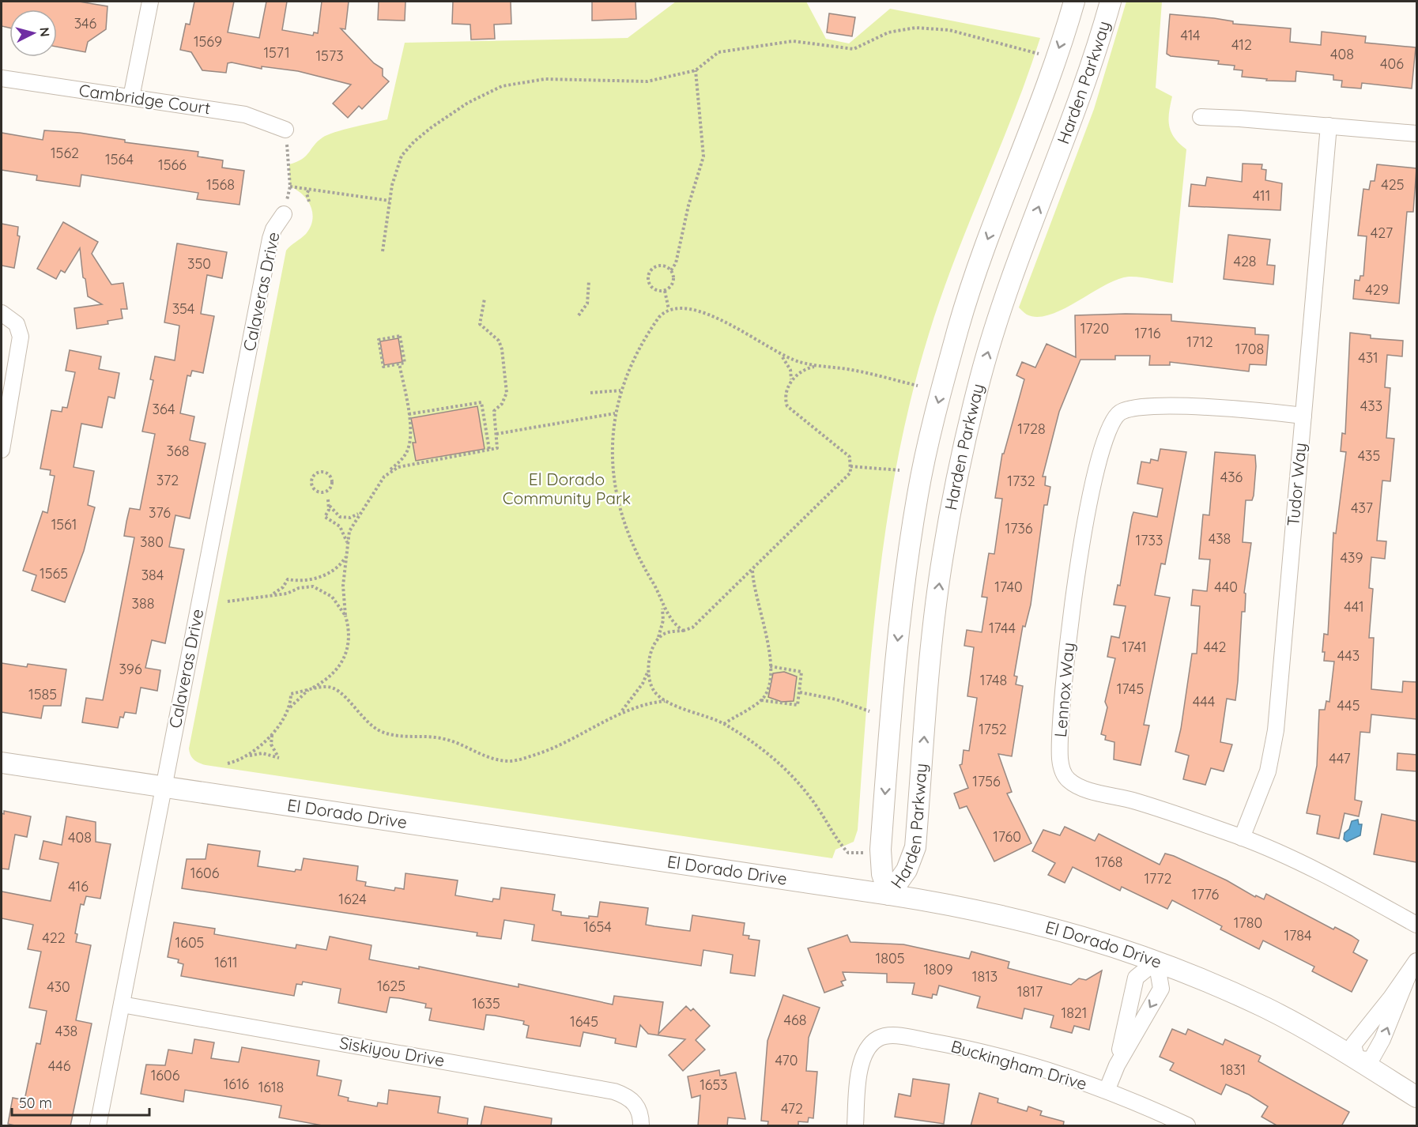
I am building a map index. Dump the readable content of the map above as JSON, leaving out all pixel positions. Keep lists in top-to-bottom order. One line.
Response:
{"streets":{"street":["Harden Parkway","Cambridge Court","Calaveras Drive","Tudor Way","Lennox Way","El Dorado Drive","Siskiyou Drive","Buckingham Drive"]},"crossings":[["Harden Parkway","El Dorado Drive"],["Calaveras Drive","El Dorado Drive"],["Calaveras Drive","Siskiyou Drive"],["Tudor Way","Lennox Way"]],"parks":["El Dorado Community Park"],"house_numbers":["346","414","1569","412","1571","408","1573","406","1562","1564","1566","1568","425","411","427","428","350","429","354","1720","1716","1712","1708","431","433","364","1728","368","435","436","372","1732","437","376","1561","1736","438","1733","380","439","1565","384","1740","440","388","441","1744","1741","442","443","396","1748","1745","1585","444","445","1752","447","1756","1760","408","1768","1606","1772","416","1776","1624","1780","1654","1784","422","1605","1805","1611","1809","1813","1625","430","1817","1635","1821","468","1645","438","470","446","1831","1606","1616","1653","1618","472"],"scale_bar":"50 m","north":"right"}
